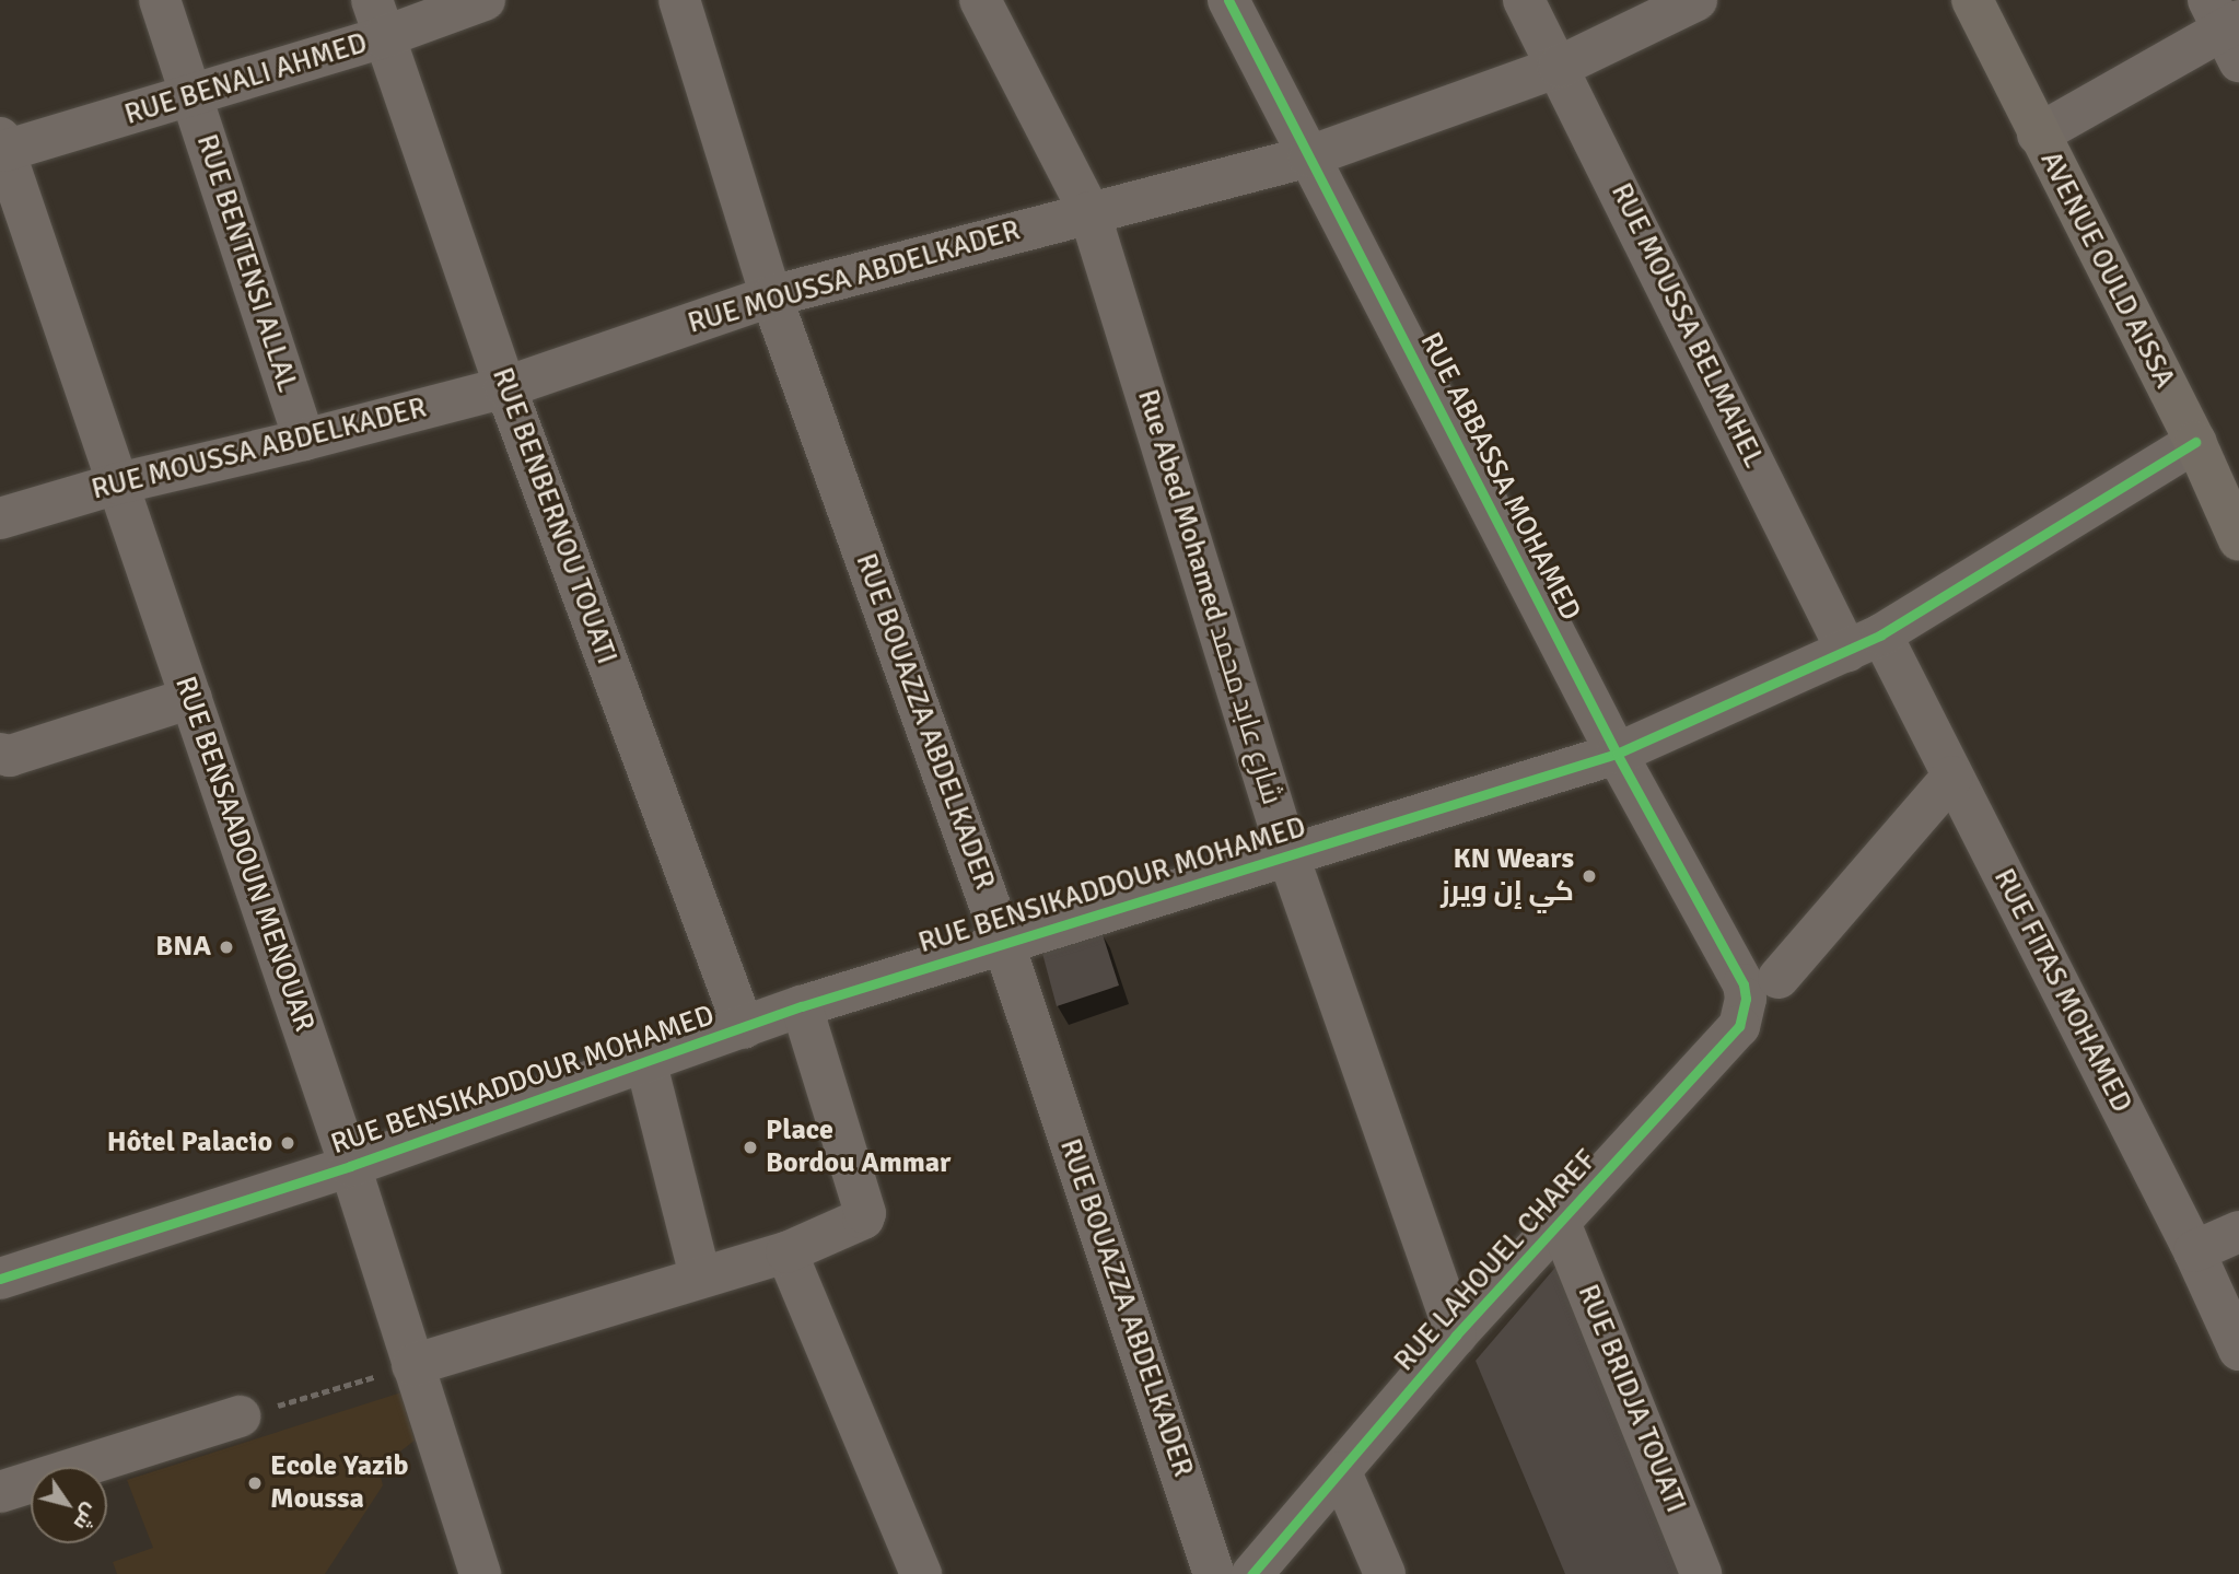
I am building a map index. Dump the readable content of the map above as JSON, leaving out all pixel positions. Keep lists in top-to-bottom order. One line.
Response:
{"streets":{"main road":["AVENUE OULD AISSA"],"street":["RUE BENALI AHMED","RUE BENTENSI ALLAL","RUE MOUSSA ABDELKADER","RUE MOUSSA BELMAHEL","RUE ABBASSA MOHAMED","RUE BENBERNOU TOUATI","Rue Abed Mohamed شارع عابد محمد","RUE BOUAZZA ABDELKADER","RUE BENSAADOUN MENOUAR","RUE BENSIKADDOUR MOHAMED","RUE FITAS MOHAMED","RUE LAHOUEL CHAREF","RUE BRIDJA TOUATI"]},"crossings":[["RUE BENALI AHMED","RUE BENTENSI ALLAL"],["RUE BENALI AHMED","RUE BENBERNOU TOUATI"],["RUE BENALI AHMED","RUE BENSAADOUN MENOUAR"],["RUE BENTENSI ALLAL","RUE MOUSSA ABDELKADER"],["AVENUE OULD AISSA","RUE BENSIKADDOUR MOHAMED"],["RUE MOUSSA ABDELKADER","RUE MOUSSA BELMAHEL"],["RUE MOUSSA ABDELKADER","RUE ABBASSA MOHAMED"],["RUE MOUSSA ABDELKADER","RUE BENBERNOU TOUATI"],["RUE MOUSSA ABDELKADER","Rue Abed Mohamed شارع عابد محمد"],["RUE MOUSSA ABDELKADER","RUE BOUAZZA ABDELKADER"],["RUE MOUSSA ABDELKADER","RUE BENSAADOUN MENOUAR"],["RUE MOUSSA BELMAHEL","RUE BENSIKADDOUR MOHAMED"],["RUE MOUSSA BELMAHEL","RUE FITAS MOHAMED"],["RUE ABBASSA MOHAMED","RUE BENSIKADDOUR MOHAMED"],["RUE ABBASSA MOHAMED","RUE LAHOUEL CHAREF"],["RUE BENBERNOU TOUATI","RUE BENSIKADDOUR MOHAMED"],["Rue Abed Mohamed شارع عابد محمد","RUE BENSIKADDOUR MOHAMED"],["Rue Abed Mohamed شارع عابد محمد","RUE LAHOUEL CHAREF"],["RUE BOUAZZA ABDELKADER","RUE BENSIKADDOUR MOHAMED"],["RUE BENSAADOUN MENOUAR","RUE BENSIKADDOUR MOHAMED"],["RUE BENSIKADDOUR MOHAMED","RUE FITAS MOHAMED"],["RUE LAHOUEL CHAREF","RUE BRIDJA TOUATI"]],"places":["KN Wears كي إن ويرز","BNA","Hôtel Palacio","Place Bordou Ammar","Ecole Yazib Moussa"],"north":"bottom right"}
